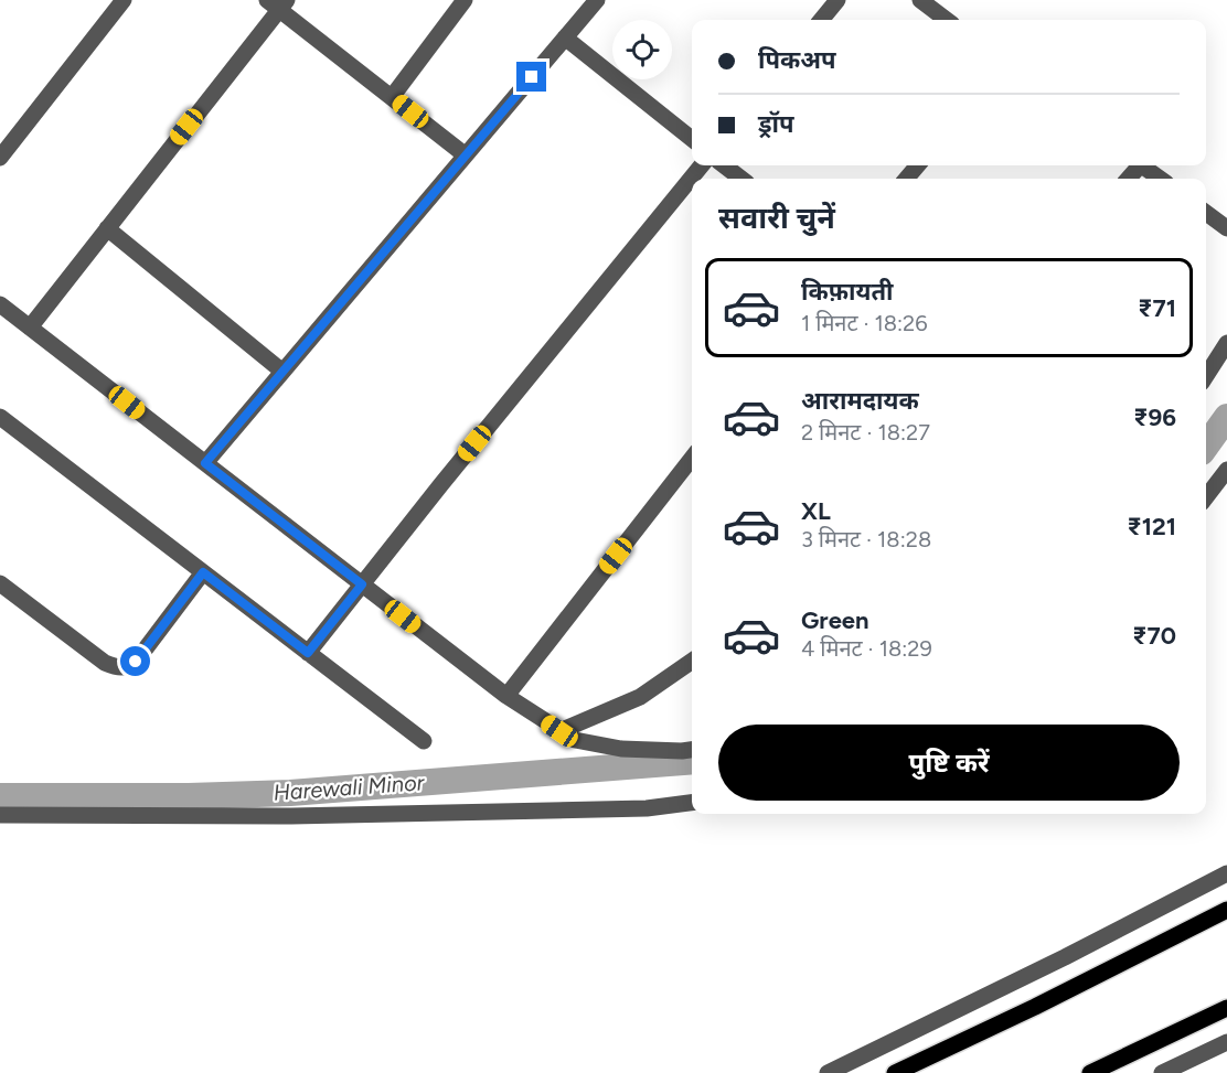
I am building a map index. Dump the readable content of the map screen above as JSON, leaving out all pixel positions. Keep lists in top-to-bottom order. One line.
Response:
{"water":["Harewali Minor"],"page":{"banner":["पिकअप","ड्रॉप"],"heading":"सवारी चुनें","list":[{"name":"किफ़ायती","note":"1 मिनट · 18:26","value":"₹71"},{"name":"आरामदायक","note":"2 मिनट · 18:27","value":"₹96"},{"name":"XL","note":"3 मिनट · 18:28","value":"₹121"},{"name":"Green","note":"4 मिनट · 18:29","value":"₹70"}],"buttons":"पुष्टि करें"}}
